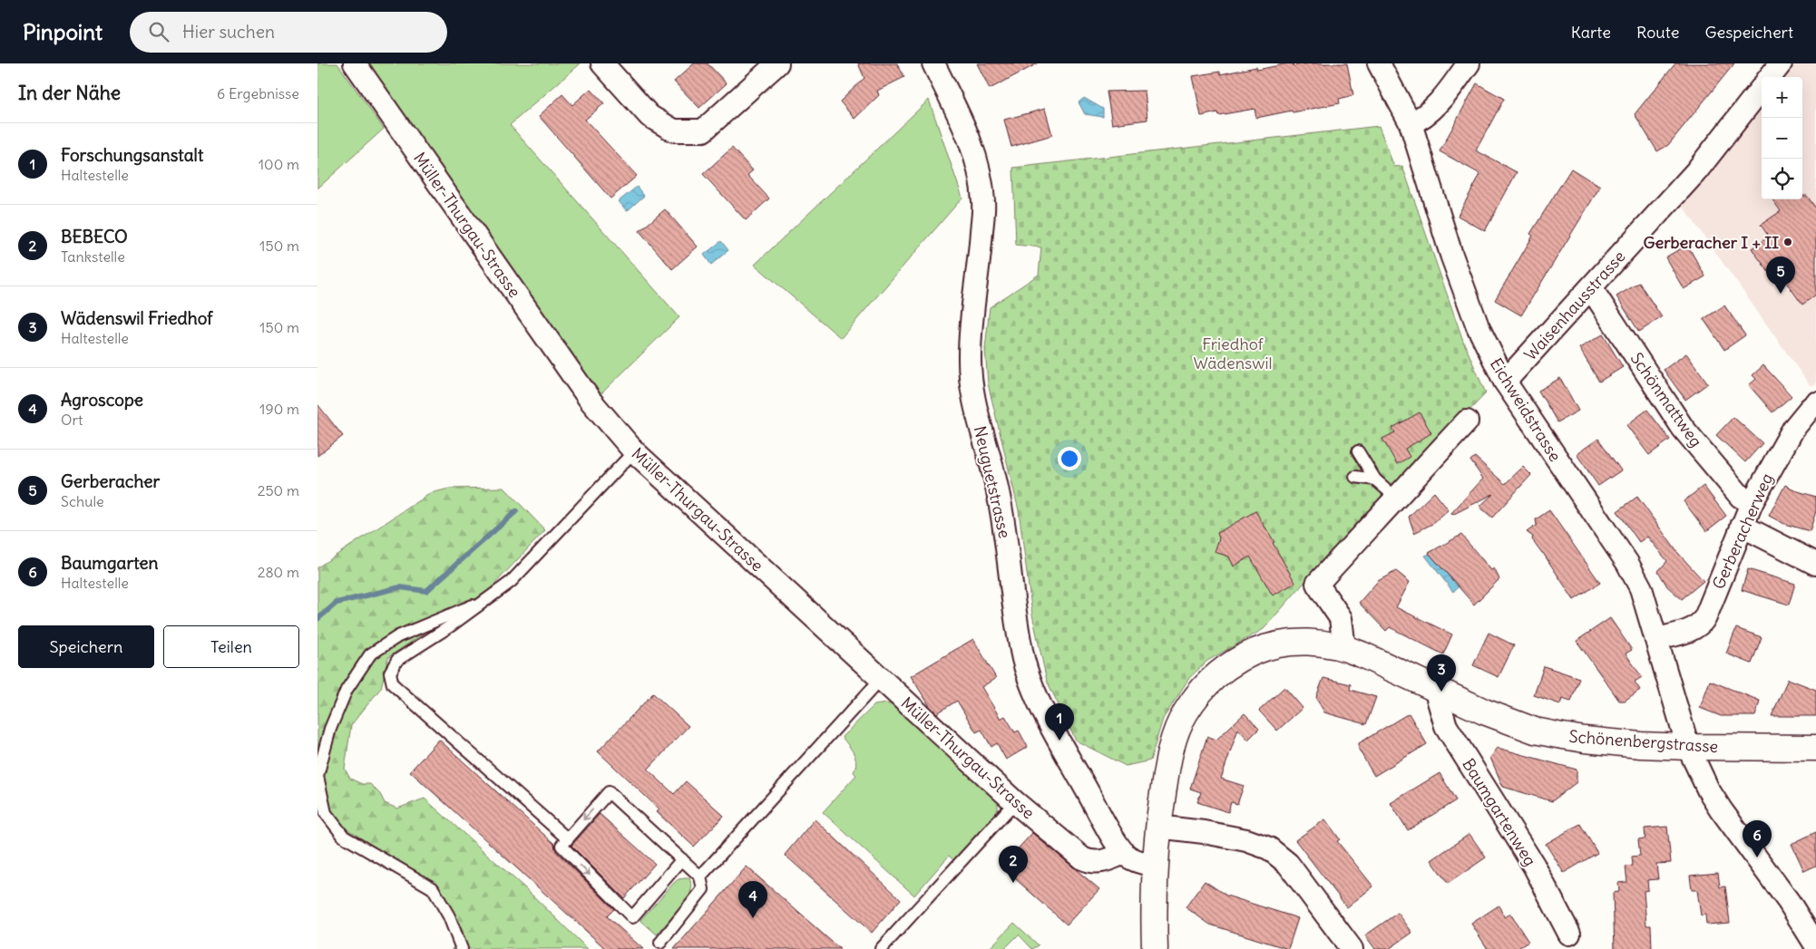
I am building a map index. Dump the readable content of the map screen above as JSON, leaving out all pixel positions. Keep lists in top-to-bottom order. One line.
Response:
{"streets":{"street":["Müller-Thurgau-Strasse","Waisenhausstrasse","Schönmattweg","Eichweidstrasse","Neuguetstrasse","Gerberacherweg","Schönenbergstrasse","Baumgartenweg"]},"crossings":[["Müller-Thurgau-Strasse","Neuguetstrasse"],["Waisenhausstrasse","Schönmattweg"],["Waisenhausstrasse","Eichweidstrasse"],["Schönmattweg","Gerberacherweg"],["Eichweidstrasse","Gerberacherweg"],["Eichweidstrasse","Schönenbergstrasse"],["Schönenbergstrasse","Baumgartenweg"]],"parks":["Friedhof Wädenswil"],"places":["Gerberacher I + II"],"page":{"header":"Pinpoint","search":"Hier suchen","nav":["Karte","Route","Gespeichert"],"heading":["In der Nähe","6 Ergebnisse"],"map_buttons":["+","−"],"list":[{"mark":"1","name":"Forschungsanstalt","note":"Haltestelle","value":"100 m"},{"mark":"2","name":"BEBECO","note":"Tankstelle","value":"150 m"},{"mark":"3","name":"Wädenswil Friedhof","note":"Haltestelle","value":"150 m"},{"mark":"4","name":"Agroscope","note":"Ort","value":"190 m"},{"mark":"5","name":"Gerberacher","note":"Schule","value":"250 m"},{"mark":"6","name":"Baumgarten","note":"Haltestelle","value":"280 m"}],"pins":["5","3","1","6","2","4"],"buttons":["Speichern","Teilen"]}}
